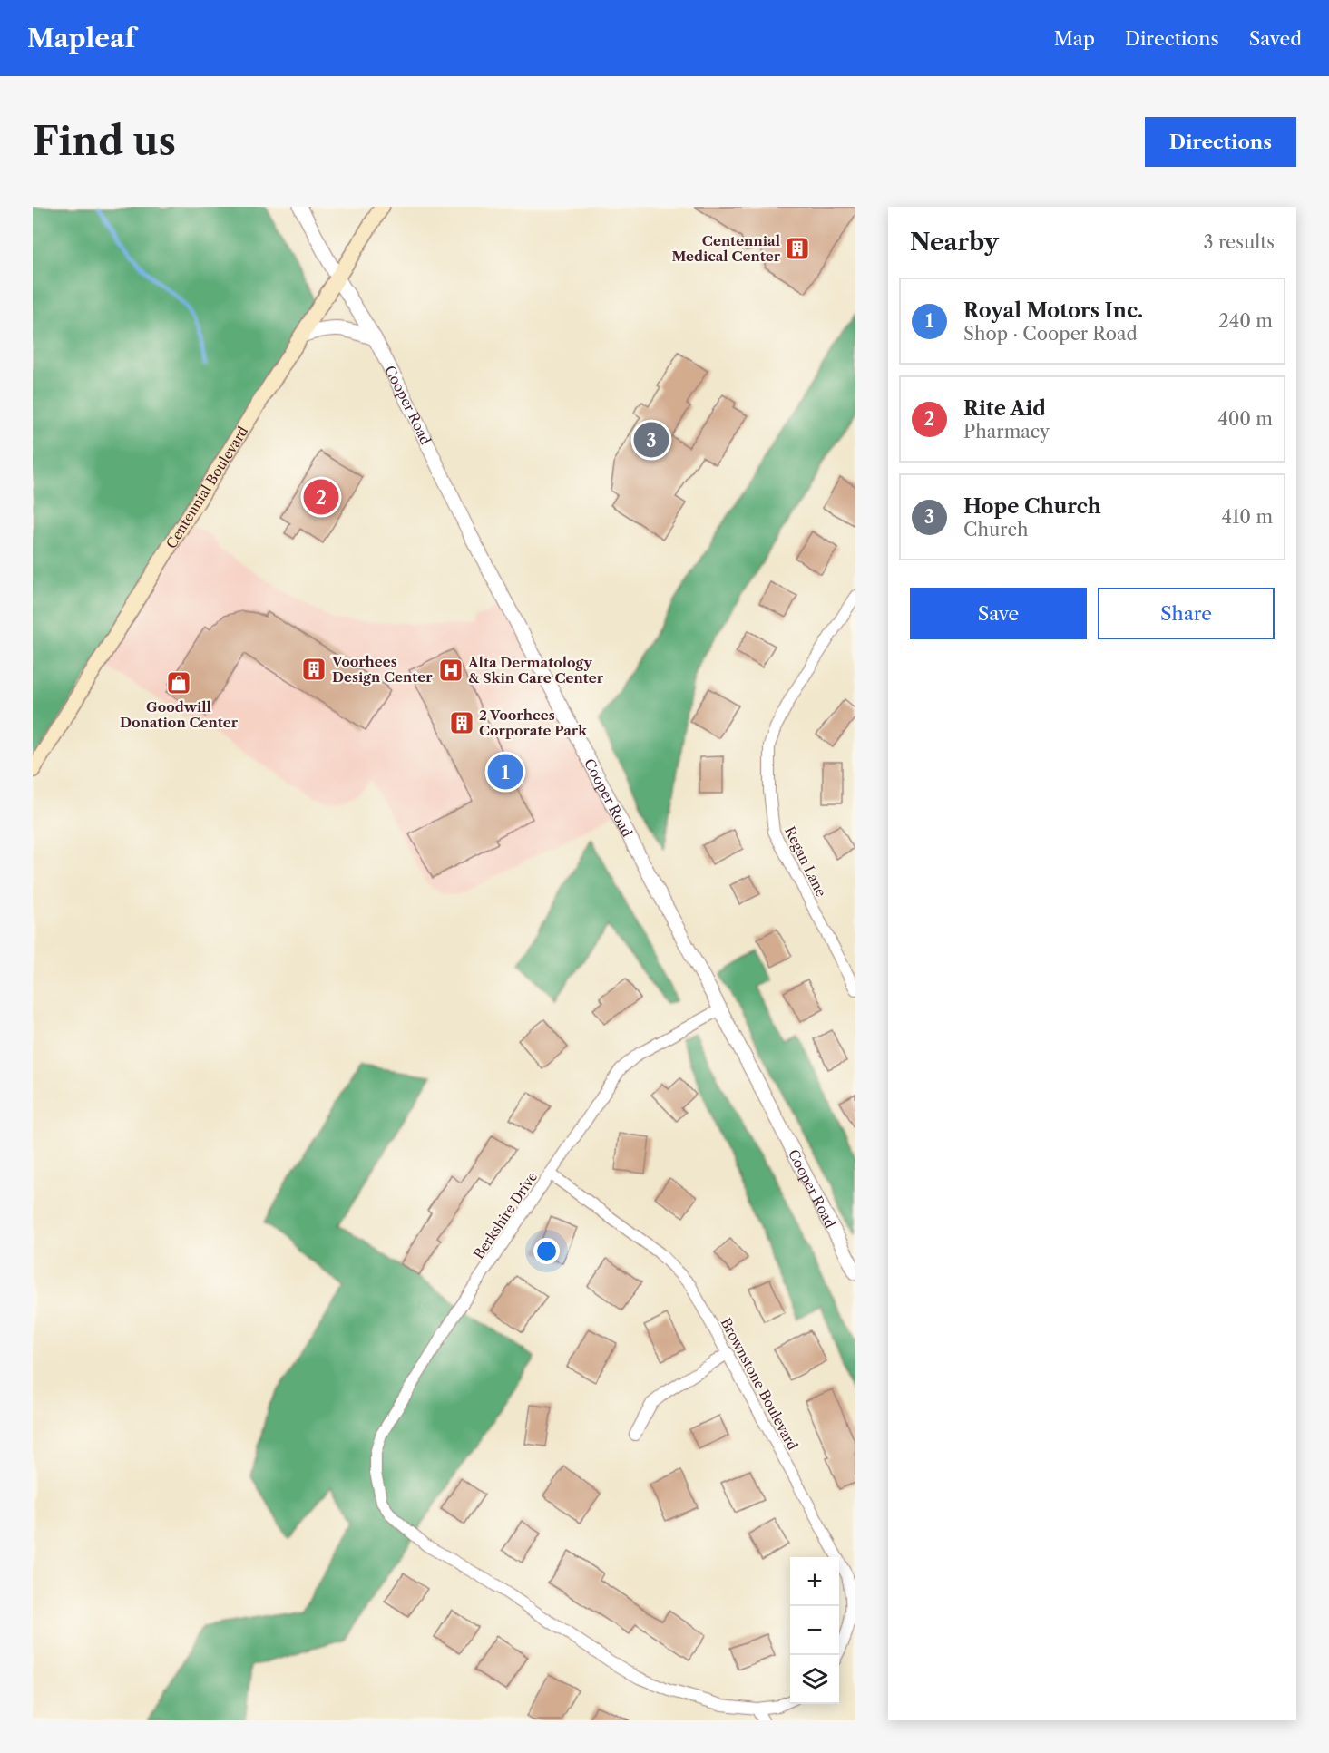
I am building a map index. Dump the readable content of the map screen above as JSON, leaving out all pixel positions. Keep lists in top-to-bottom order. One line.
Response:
{"streets":{"main road":["Centennial Boulevard"],"street":["Cooper Road","Regan Lane","Berkshire Drive","Brownstone Boulevard"]},"crossings":[["Cooper Road","Centennial Boulevard"],["Cooper Road","Berkshire Drive"],["Berkshire Drive","Brownstone Boulevard"]],"places":{"building":["Centennial Medical Center","Voorhees Design Center","2 Voorhees Corporate Park"],"hospital":["Alta Dermatology & Skin Care Center"],"shop":["Goodwill Donation Center"]},"page":{"header":"Mapleaf","nav":["Map","Directions","Saved"],"buttons":["Directions",["Save","Share"]],"title":"Find us","heading":["Nearby","3 results"],"list":[{"mark":"1","name":"Royal Motors Inc.","note":"Shop · Cooper Road","value":"240 m"},{"mark":"2","name":"Rite Aid","note":"Pharmacy","value":"400 m"},{"mark":"3","name":"Hope Church","note":"Church","value":"410 m"}],"pins":["3","2","1"],"map_buttons":["+","−"]}}
